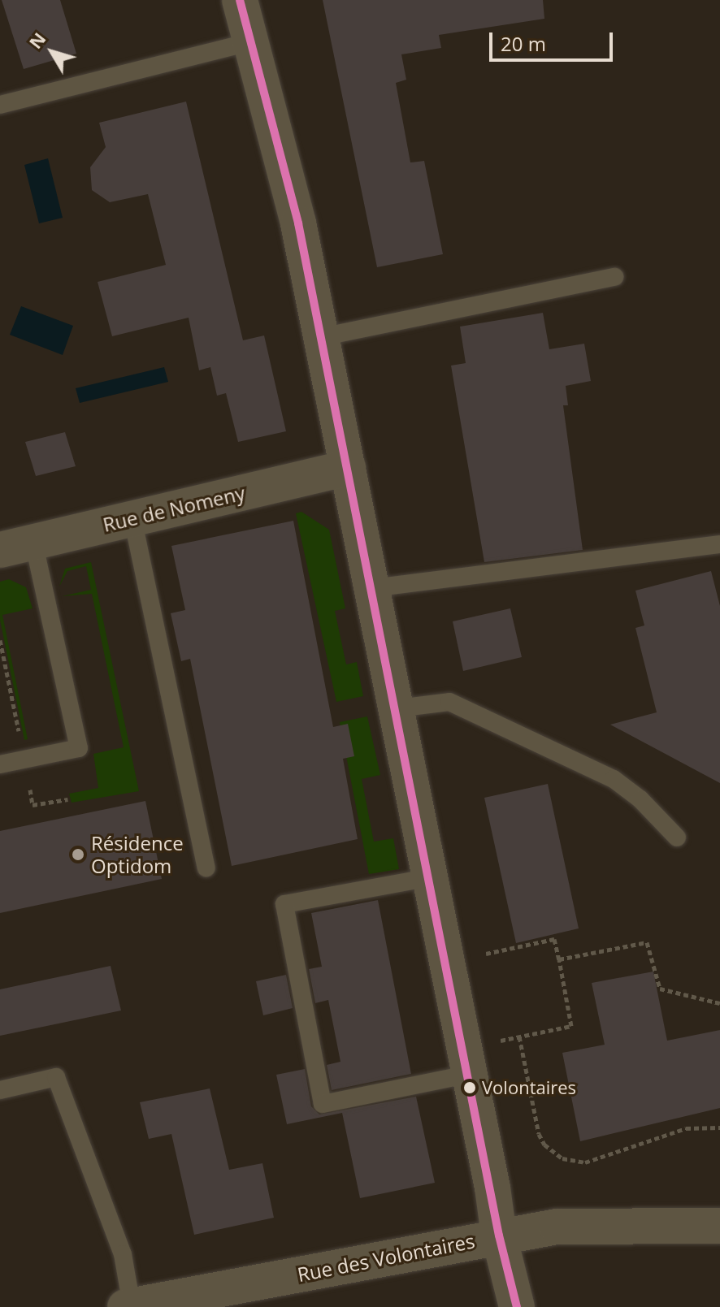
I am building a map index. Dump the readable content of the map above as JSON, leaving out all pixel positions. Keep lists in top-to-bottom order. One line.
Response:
{"streets":{"street":["Rue de Nomeny","Rue des Volontaires"]},"places":["Résidence Optidom","Volontaires"],"scale_bar":"20 m","north":"top left"}
